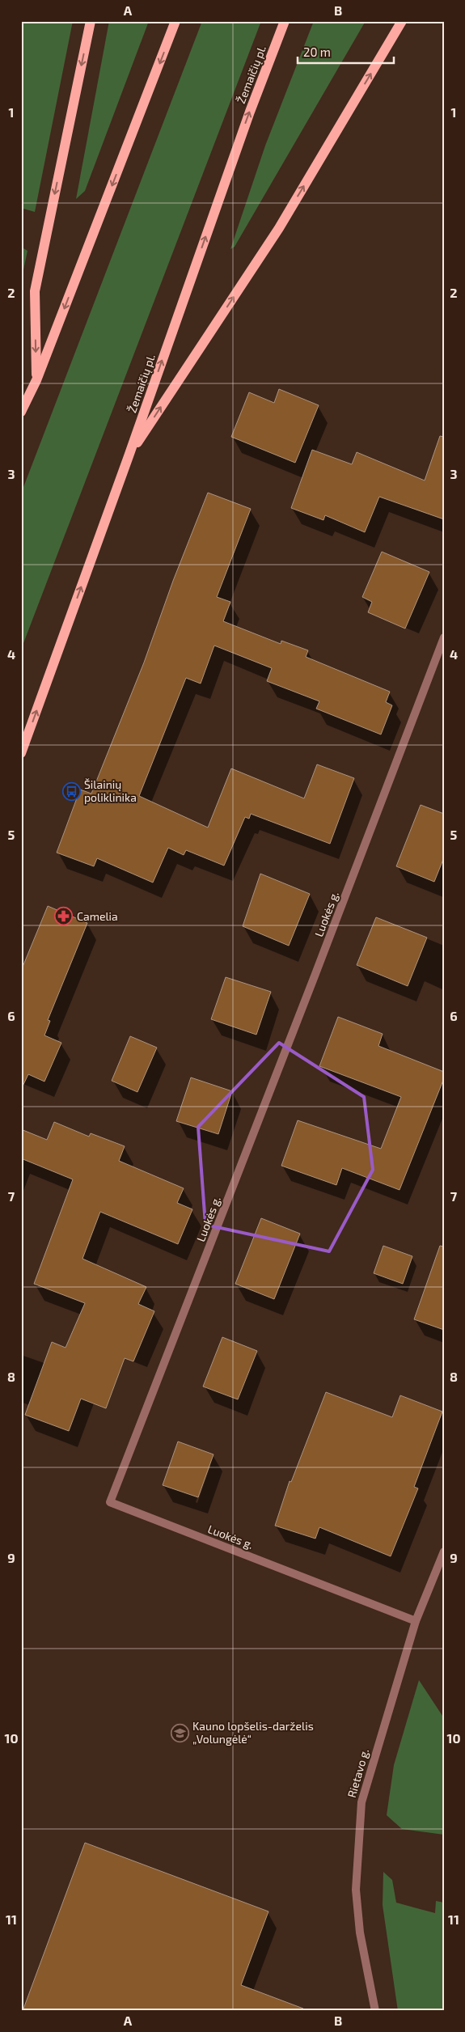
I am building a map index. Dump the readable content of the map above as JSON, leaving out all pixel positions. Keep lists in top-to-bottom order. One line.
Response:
{"streets":{"main road":["Žemaičių pl."],"street":["Luokės g.","Rietavo g."]},"crossings":[["Luokės g.","Rietavo g."]],"places":{"bus stop":["Šilainių poliklinika"],"pharmacy":["Camelia"],"school or university":["Kauno lopšelis-darželis „Volungėlė“"]},"scale_bar":"20 m","grid":{"columns":["A","B"],"rows":["1","2","3","4","5","6","7","8","9","10","11"]}}
